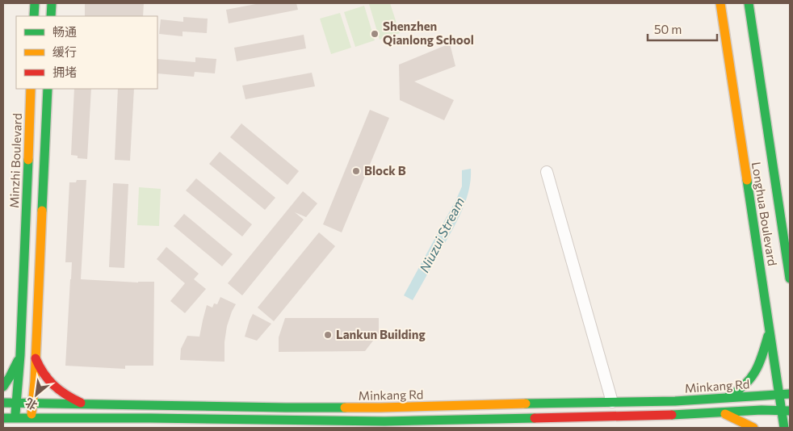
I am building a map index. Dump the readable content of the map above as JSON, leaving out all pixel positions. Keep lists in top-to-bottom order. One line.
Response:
{"streets":{"main road":["Minzhi Boulevard","Longhua Boulevard","Minkang Rd"]},"crossings":[["Minzhi Boulevard","Minkang Rd"],["Longhua Boulevard","Minkang Rd"]],"water":["Niuzui Stream"],"places":["Shenzhen Qianlong School","Block B","Lankun Building"],"legend":["畅通","缓行","拥堵"],"scale_bar":"50 m","north":"bottom left"}
